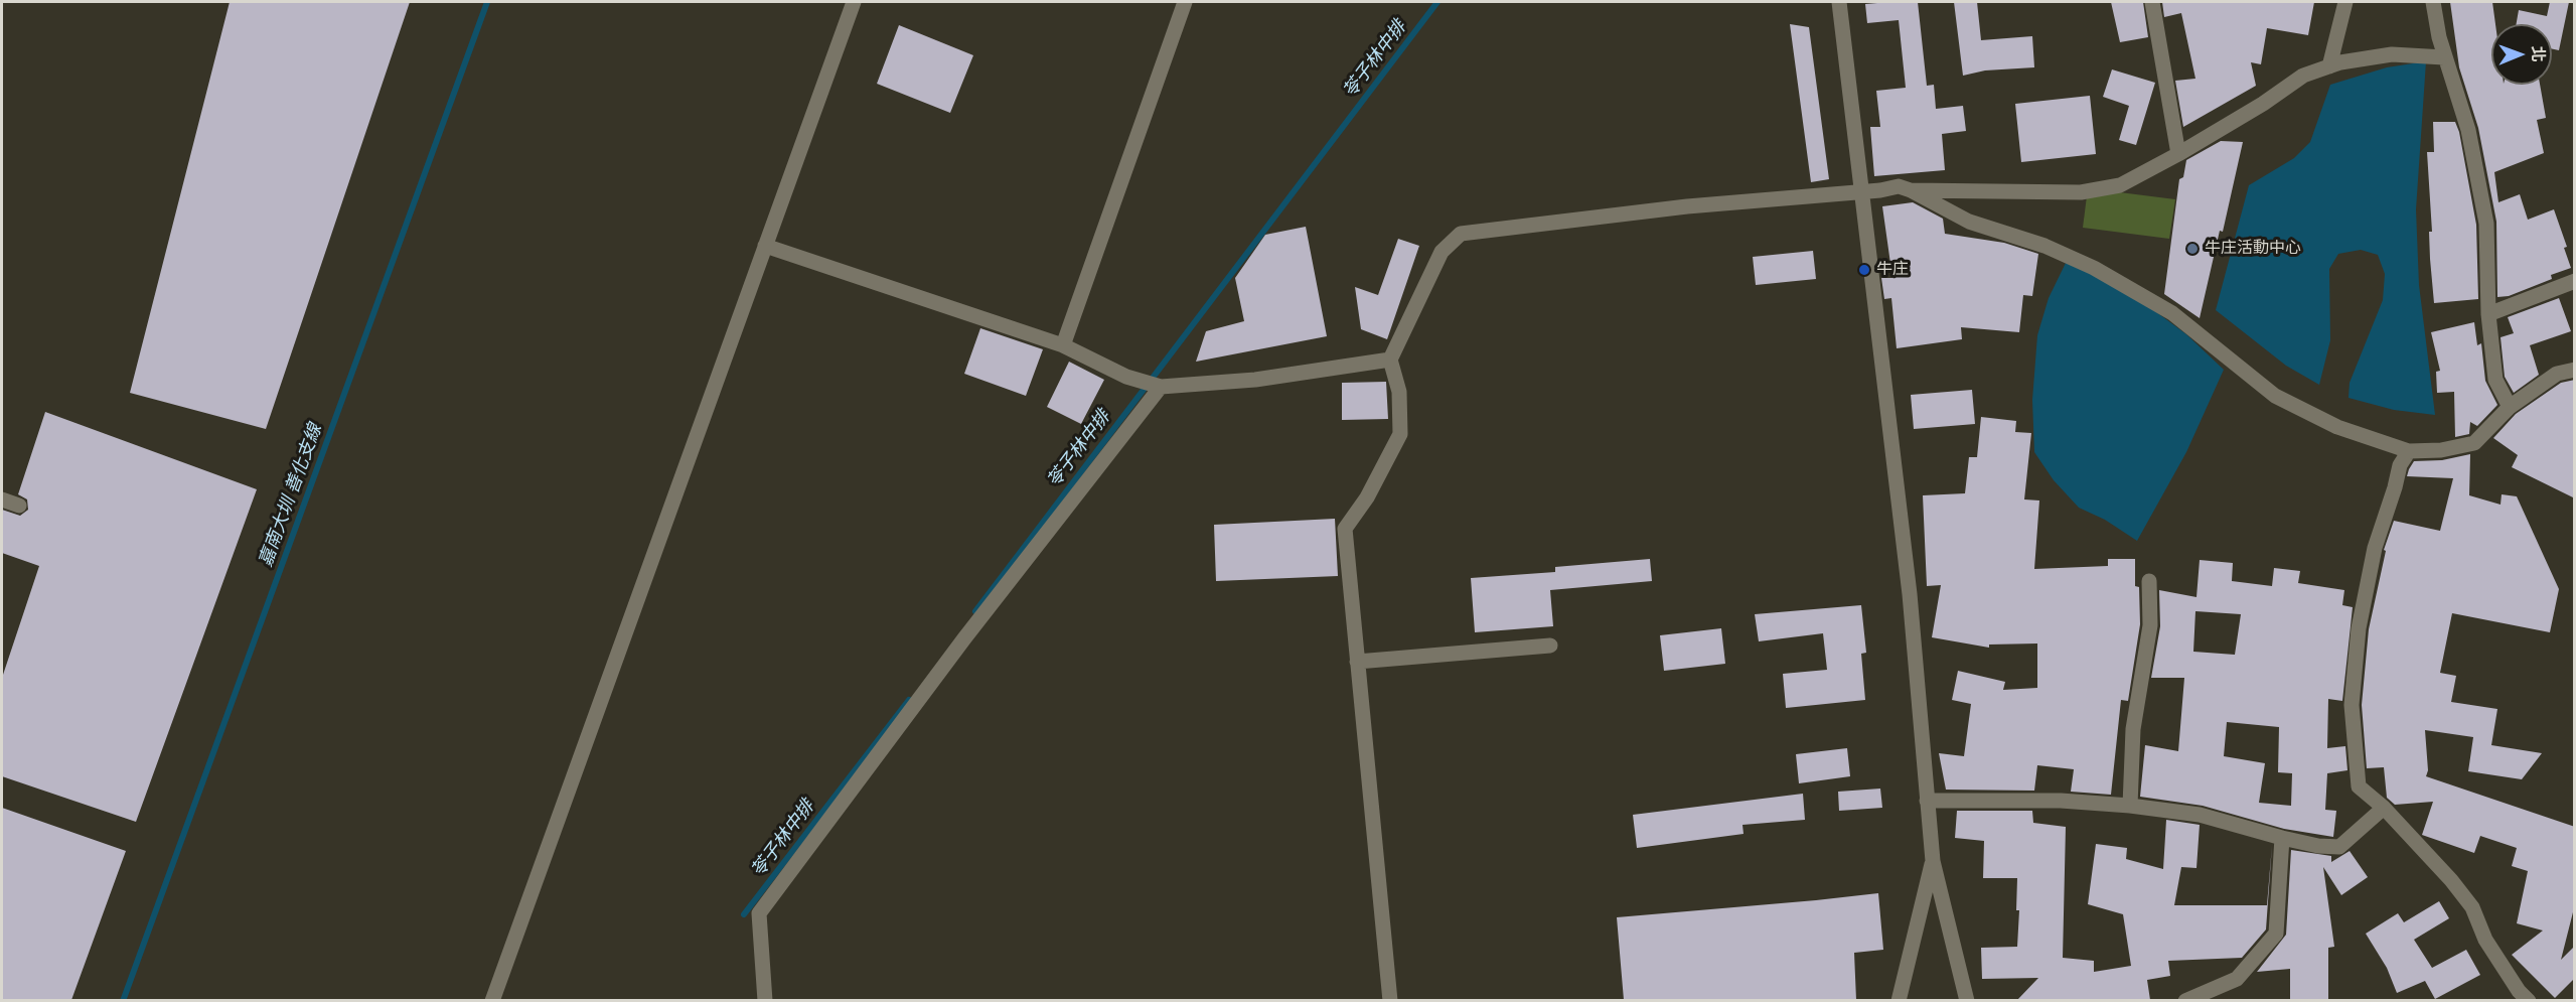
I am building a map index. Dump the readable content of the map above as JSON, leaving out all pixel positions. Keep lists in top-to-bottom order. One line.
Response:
{"water":["苓子林中排","嘉南大圳 善化支線"],"places":["牛庄活動中心","牛庄"],"north":"right"}
